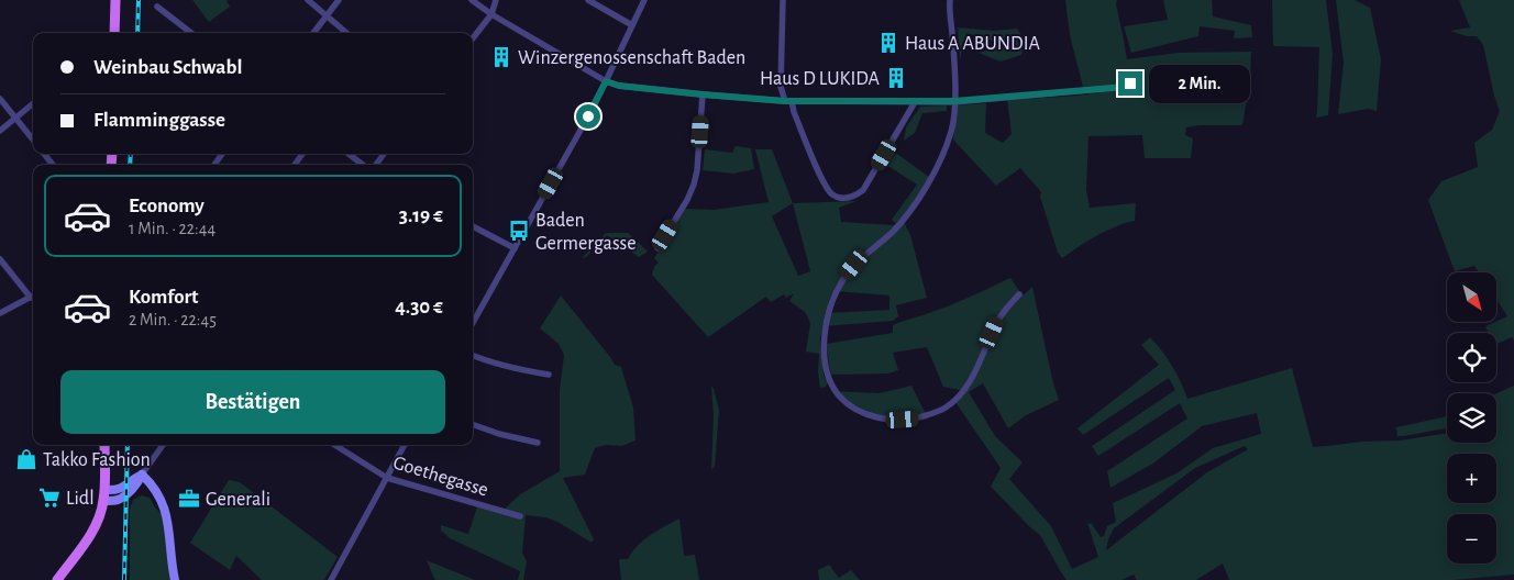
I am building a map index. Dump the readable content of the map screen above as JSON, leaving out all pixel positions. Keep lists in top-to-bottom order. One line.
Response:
{"streets":{"street":["Goethegasse"]},"places":{"building":["Haus A ABUNDIA","Winzergenossenschaft Baden","Haus D LUKIDA"],"bus stop":["Baden Germergasse"],"shop":["Takko Fashion"],"supermarket":["Lidl"],"office":["Generali"]},"north":"bottom right","page":{"banner":["Weinbau Schwabl","Flamminggasse"],"bubble":"2 Min.","list":[{"name":"Economy","note":"1 Min. · 22:44","value":"3.19 €"},{"name":"Komfort","note":"2 Min. · 22:45","value":"4.30 €"}],"map_buttons":["+","−"],"buttons":"Bestätigen"}}
